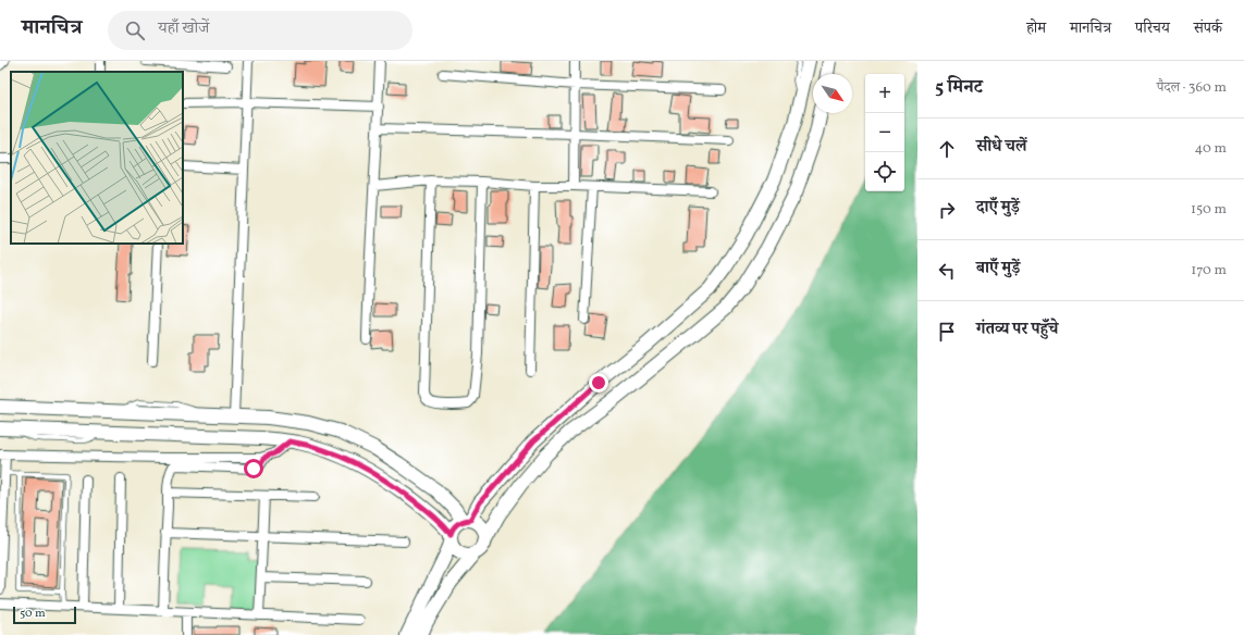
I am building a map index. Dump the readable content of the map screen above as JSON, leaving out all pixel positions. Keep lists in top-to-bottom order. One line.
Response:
{"scale_bar":"50 m","north":"bottom right","page":{"header":"मानचित्र","search":"यहाँ खोजें","nav":["होम","मानचित्र","परिचय","संपर्क"],"heading":["5 मिनट","पैदल · 360 m"],"map_buttons":["+","−"],"list":[["सीधे चलें","40 m"],["दाएँ मुड़ें","150 m"],["बाएँ मुड़ें","170 m"],"गंतव्य पर पहुँचे"],"scale":"50 m"}}
